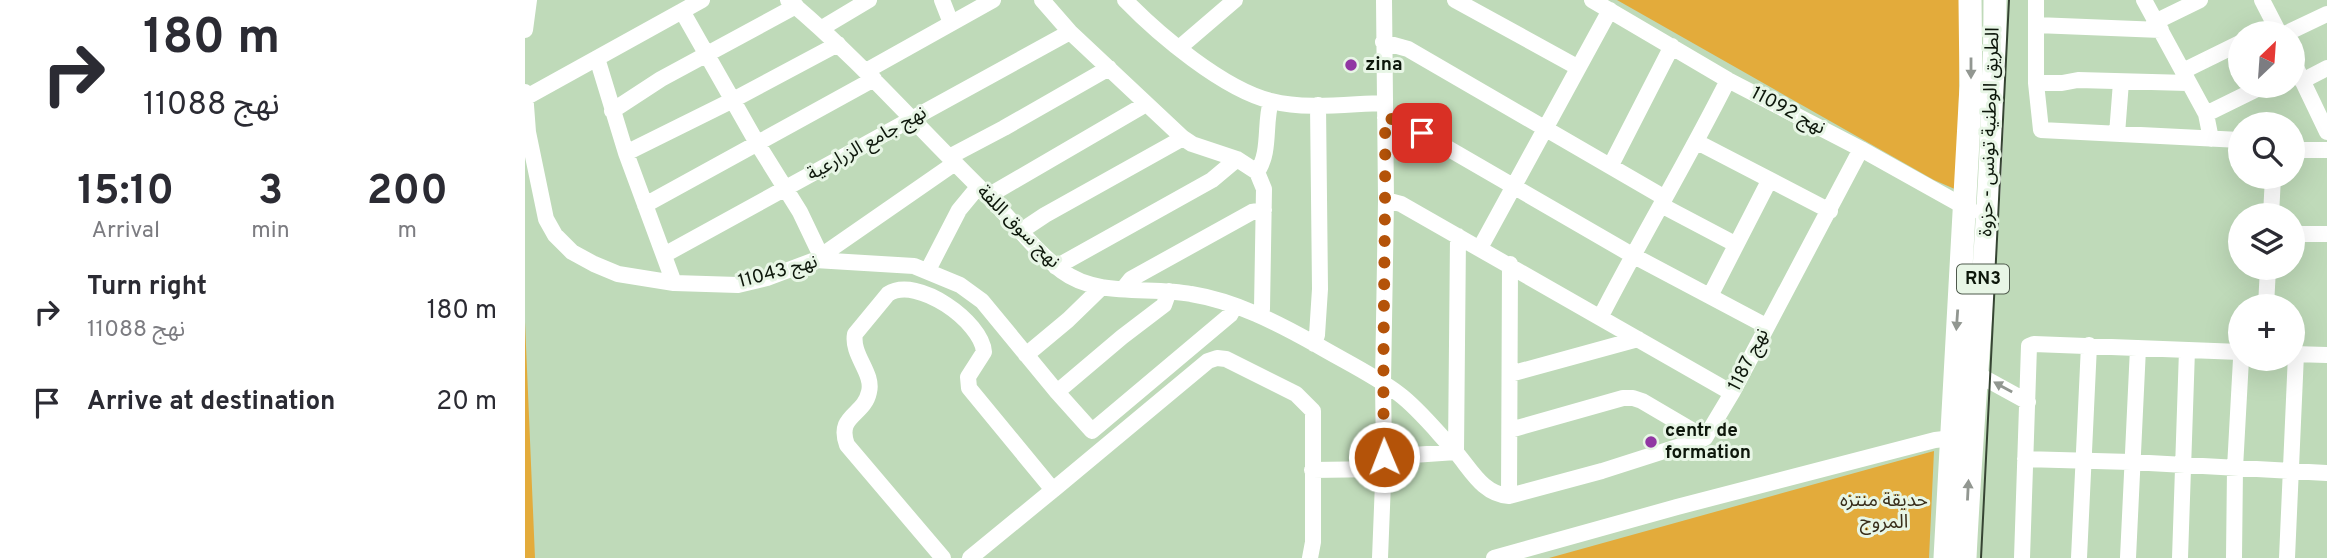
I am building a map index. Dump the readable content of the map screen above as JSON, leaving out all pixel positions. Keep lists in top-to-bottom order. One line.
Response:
{"streets":{"highway":["الطريق الوطنية تونس - حزوة","RN3"],"street":["نهج 11092","نهج جامع الزرارعية","نهج سوق اللفة","نهج 11043","نهج 1187"]},"crossings":[["نهج 11092","الطريق الوطنية تونس - حزوة"],["نهج 11092","نهج 1187"],["نهج جامع الزرارعية","نهج سوق اللفة"],["نهج سوق اللفة","نهج 11043"]],"parks":["حديقة منتزه المروج"],"places":["zina","centr de formation"],"north":"top right","page":{"turn":["180 m","نهج 11088"],"map_buttons":"+","eta":["15:10","Arrival","3","min","200","m"],"list":[{"name":"Turn right","note":"نهج 11088","value":"180 m"},{"name":"Arrive at destination","value":"20 m"}]}}
